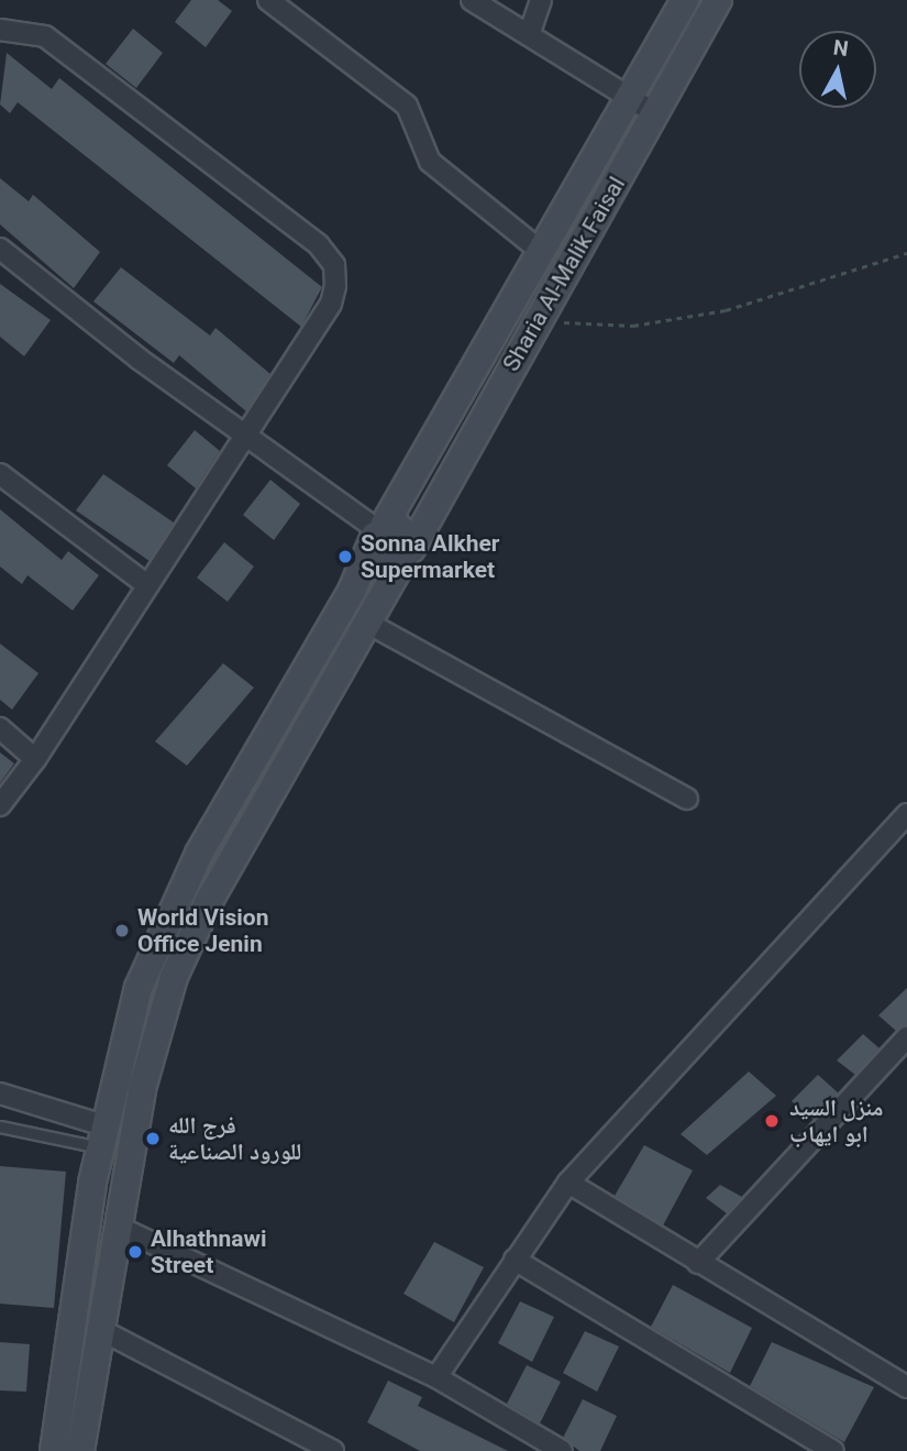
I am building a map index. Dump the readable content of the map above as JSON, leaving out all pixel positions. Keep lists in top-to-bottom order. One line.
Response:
{"streets":{"main road":["Sharia Al-Malik Faisal"]},"places":["Sonna Alkher Supermarket","World Vision Office Jenin","منزل السيد ابو ايهاب","فرج الله للورود الصناعية","Alhathnawi Street"],"north":"top"}
